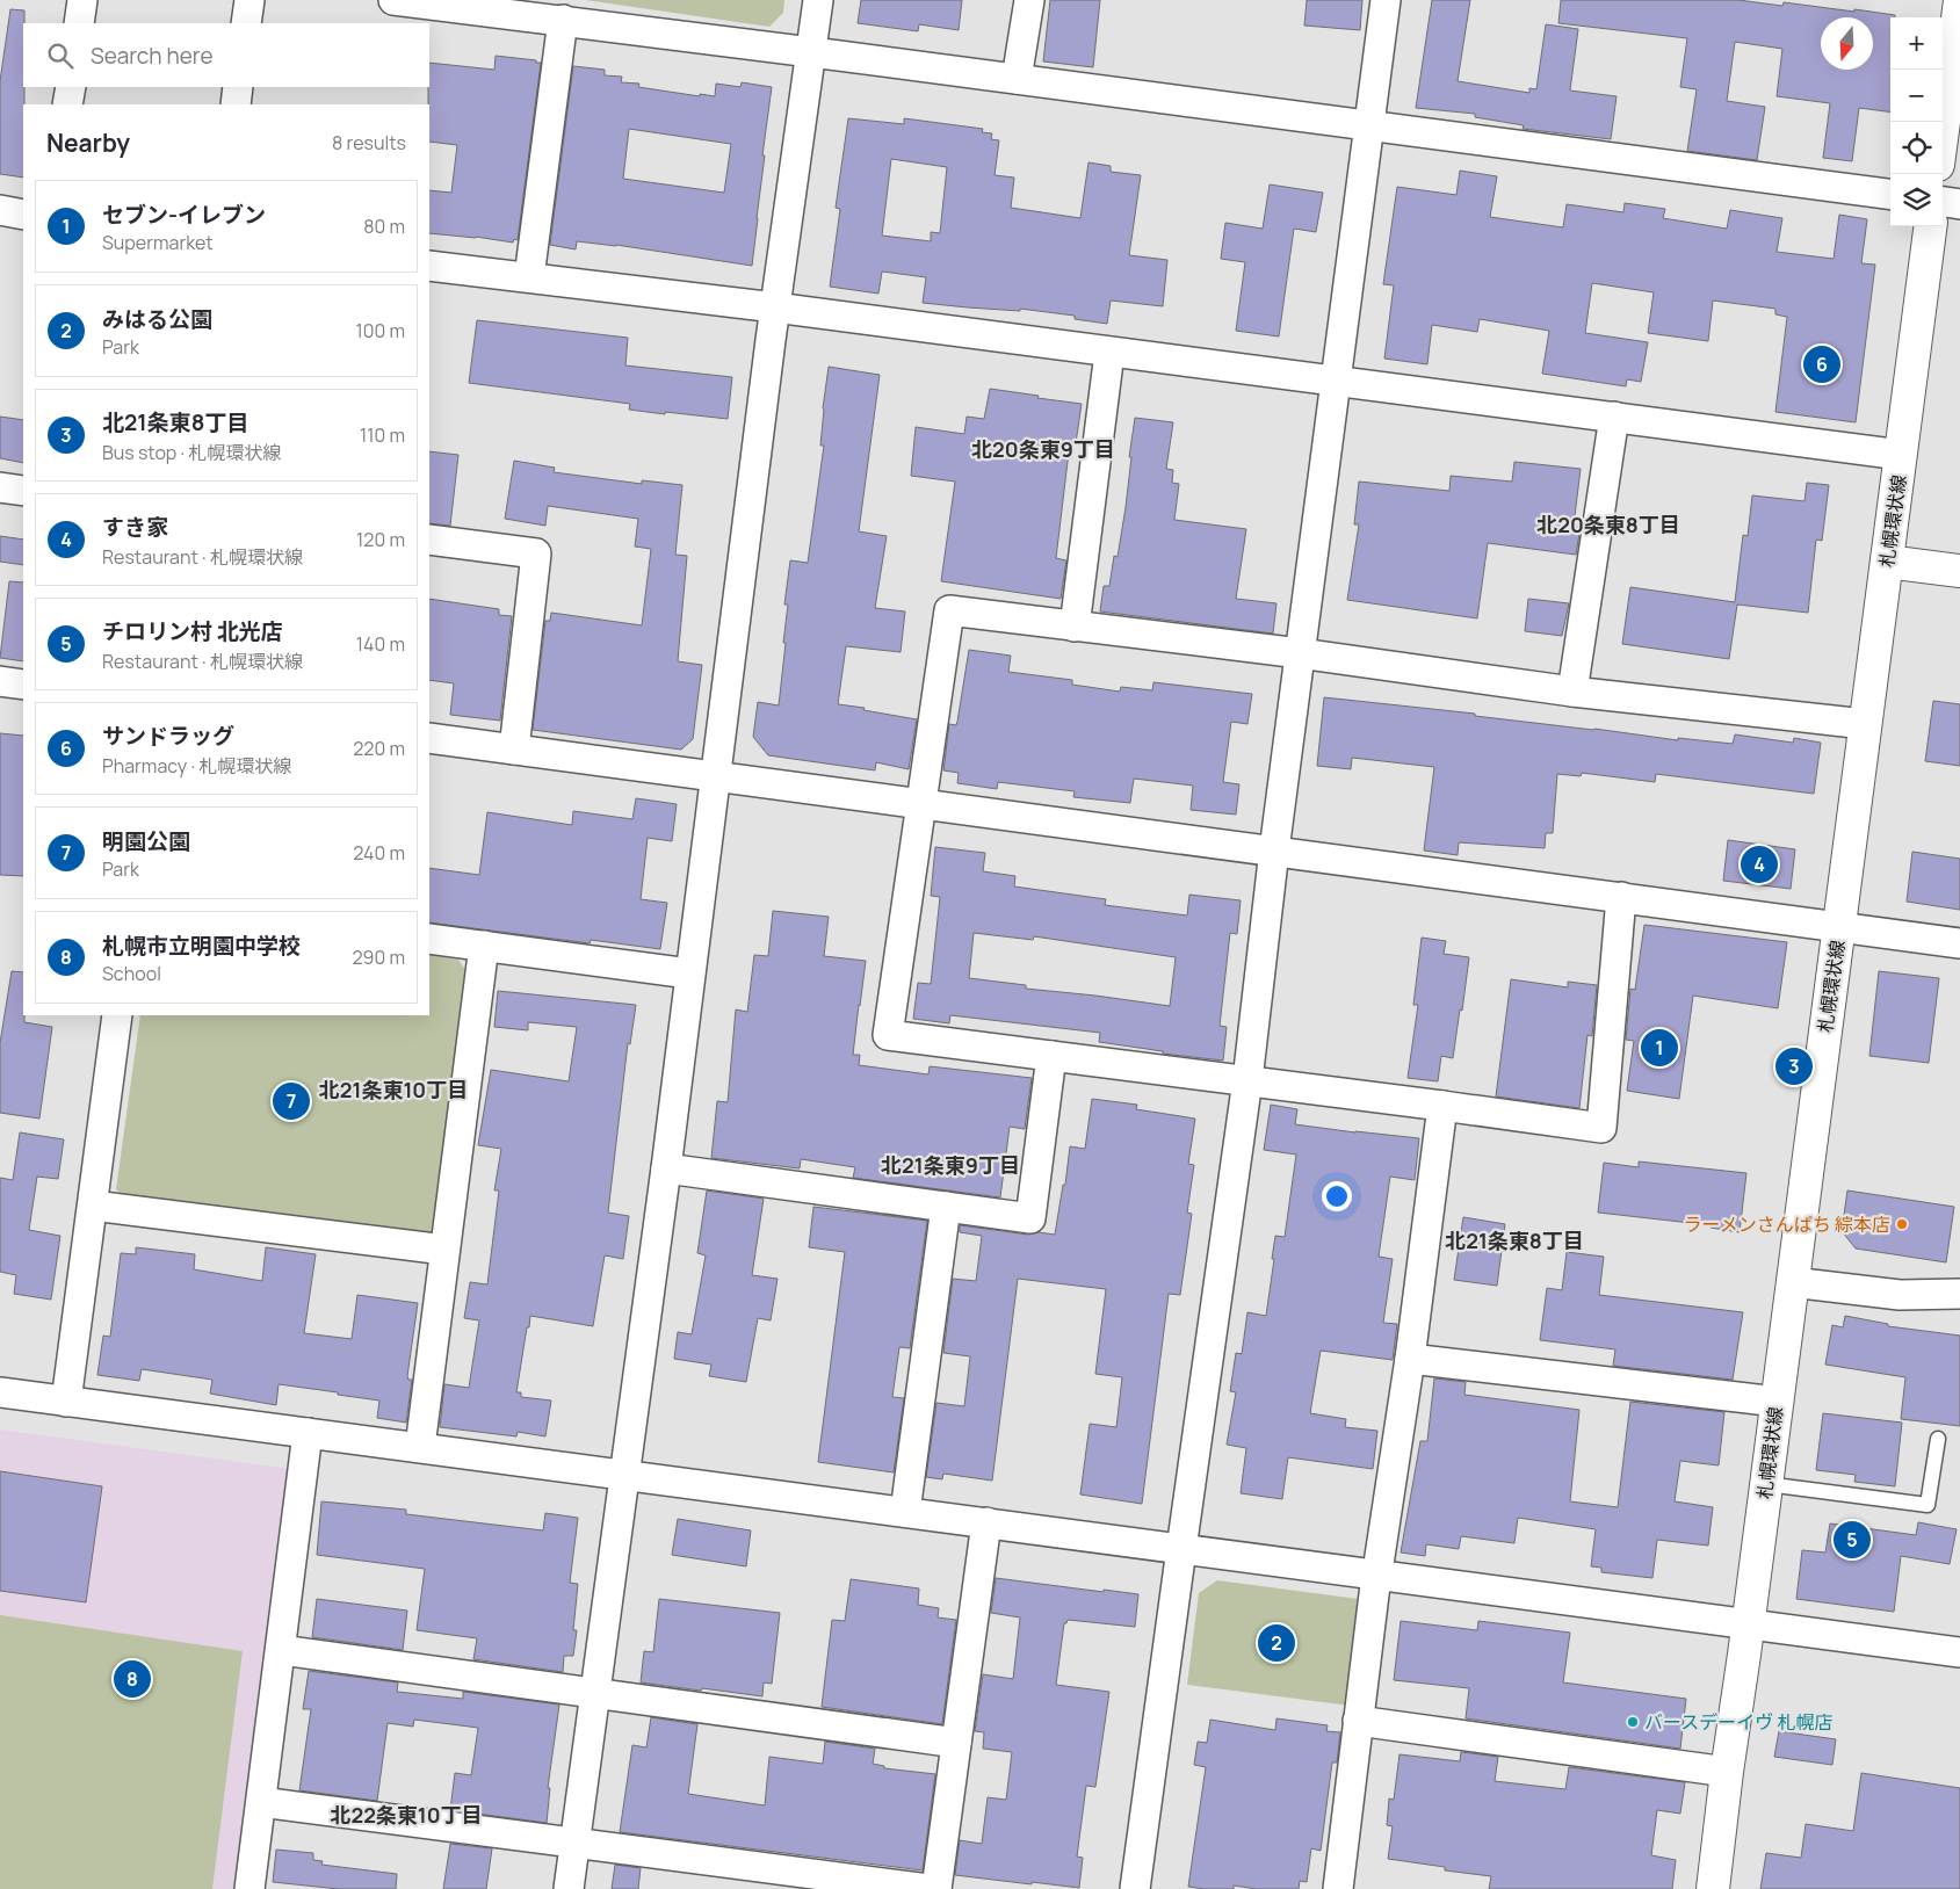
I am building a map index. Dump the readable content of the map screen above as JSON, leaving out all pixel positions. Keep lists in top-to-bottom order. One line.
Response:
{"streets":{"main road":["札幌環状線"]},"districts":["北20条東9丁目","北20条東8丁目","北21条東10丁目","北21条東9丁目","北21条東8丁目","北22条東10丁目"],"places":["ラーメンさんぱち 綜本店","バースデーイヴ 札幌店"],"north":"bottom","page":{"map_buttons":["+","−"],"search":"Search here","heading":["Nearby","8 results"],"list":[{"mark":"1","name":"セブン-イレブン","note":"Supermarket","value":"80 m"},{"mark":"2","name":"みはる公園","note":"Park","value":"100 m"},{"mark":"3","name":"北21条東8丁目","note":"Bus stop · 札幌環状線","value":"110 m"},{"mark":"4","name":"すき家","note":"Restaurant · 札幌環状線","value":"120 m"},{"mark":"5","name":"チロリン村 北光店","note":"Restaurant · 札幌環状線","value":"140 m"},{"mark":"6","name":"サンドラッグ","note":"Pharmacy · 札幌環状線","value":"220 m"},{"mark":"7","name":"明園公園","note":"Park","value":"240 m"},{"mark":"8","name":"札幌市立明園中学校","note":"School","value":"290 m"}],"pins":["6","4","1","3","7","5","2","8"]}}
